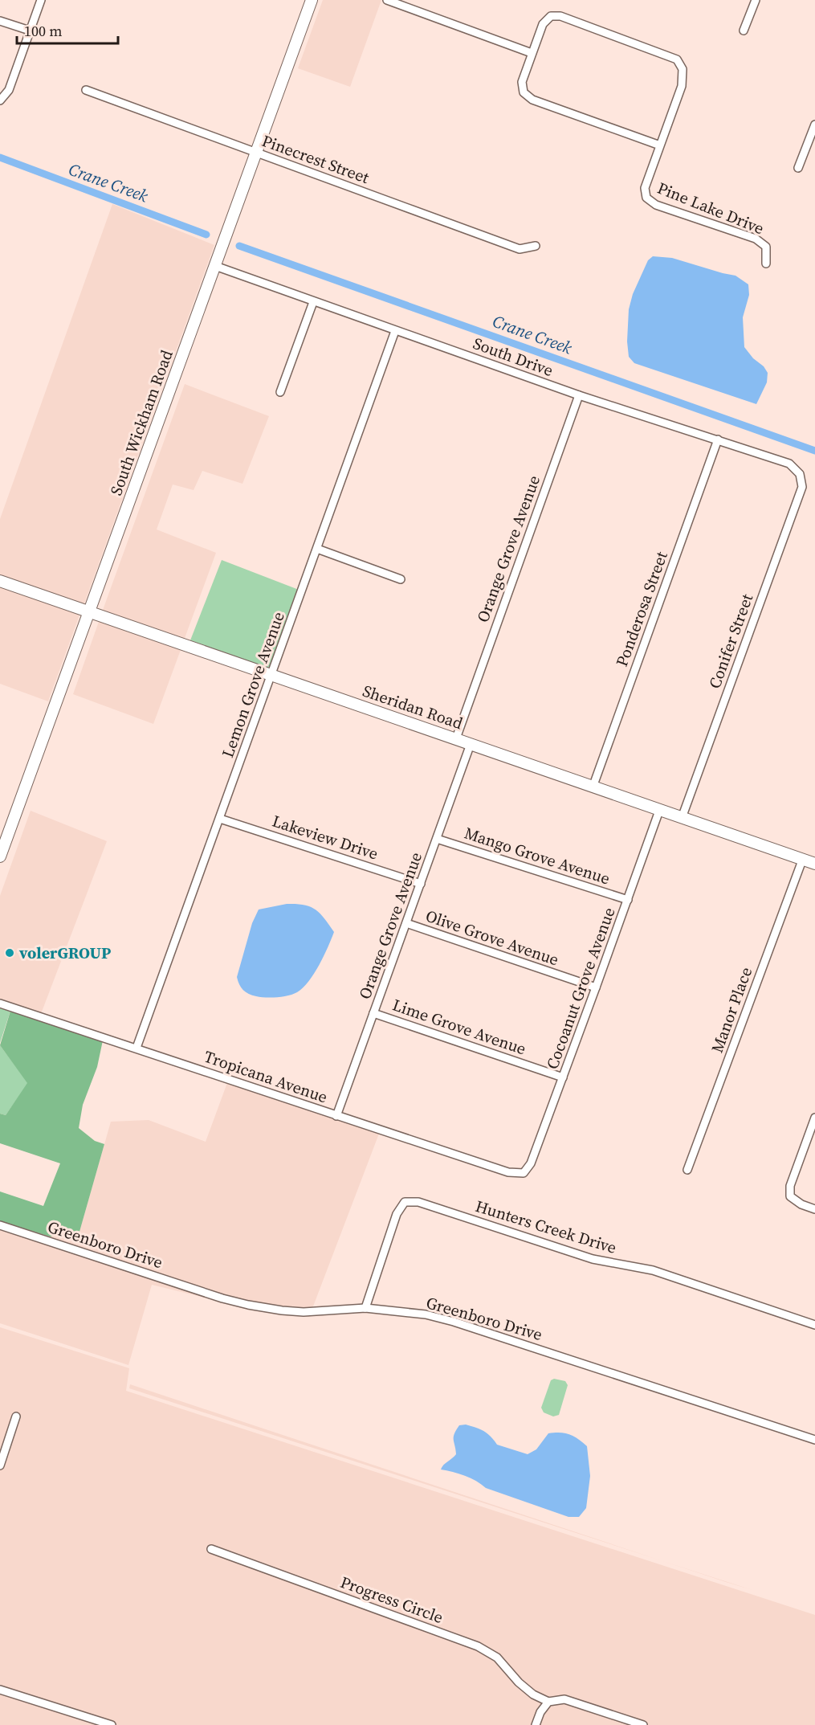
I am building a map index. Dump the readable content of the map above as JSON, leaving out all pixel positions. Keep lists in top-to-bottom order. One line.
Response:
{"streets":{"main road":["South Wickham Road","Sheridan Road"],"street":["Pinecrest Street","Pine Lake Drive","South Drive","Orange Grove Avenue","Ponderosa Street","Conifer Street","Lemon Grove Avenue","Lakeview Drive","Mango Grove Avenue","Olive Grove Avenue","Cocoanut Grove Avenue","Manor Place","Lime Grove Avenue","Tropicana Avenue","Hunters Creek Drive","Greenboro Drive","Progress Circle"]},"crossings":[["Pinecrest Street","South Wickham Road"],["South Drive","South Wickham Road"],["South Drive","Orange Grove Avenue"],["South Drive","Ponderosa Street"],["South Drive","Conifer Street"],["South Drive","Lemon Grove Avenue"],["South Wickham Road","Sheridan Road"],["Orange Grove Avenue","Sheridan Road"],["Orange Grove Avenue","Lakeview Drive"],["Orange Grove Avenue","Mango Grove Avenue"],["Orange Grove Avenue","Olive Grove Avenue"],["Orange Grove Avenue","Lime Grove Avenue"],["Orange Grove Avenue","Tropicana Avenue"],["Ponderosa Street","Sheridan Road"],["Conifer Street","Sheridan Road"],["Lemon Grove Avenue","Sheridan Road"],["Lemon Grove Avenue","Lakeview Drive"],["Lemon Grove Avenue","Tropicana Avenue"],["Sheridan Road","Cocoanut Grove Avenue"],["Sheridan Road","Manor Place"],["Mango Grove Avenue","Cocoanut Grove Avenue"],["Olive Grove Avenue","Cocoanut Grove Avenue"],["Cocoanut Grove Avenue","Lime Grove Avenue"],["Cocoanut Grove Avenue","Tropicana Avenue"],["Hunters Creek Drive","Greenboro Drive"]],"water":["Crane Creek"],"places":["volerGROUP"],"scale_bar":"100 m"}
